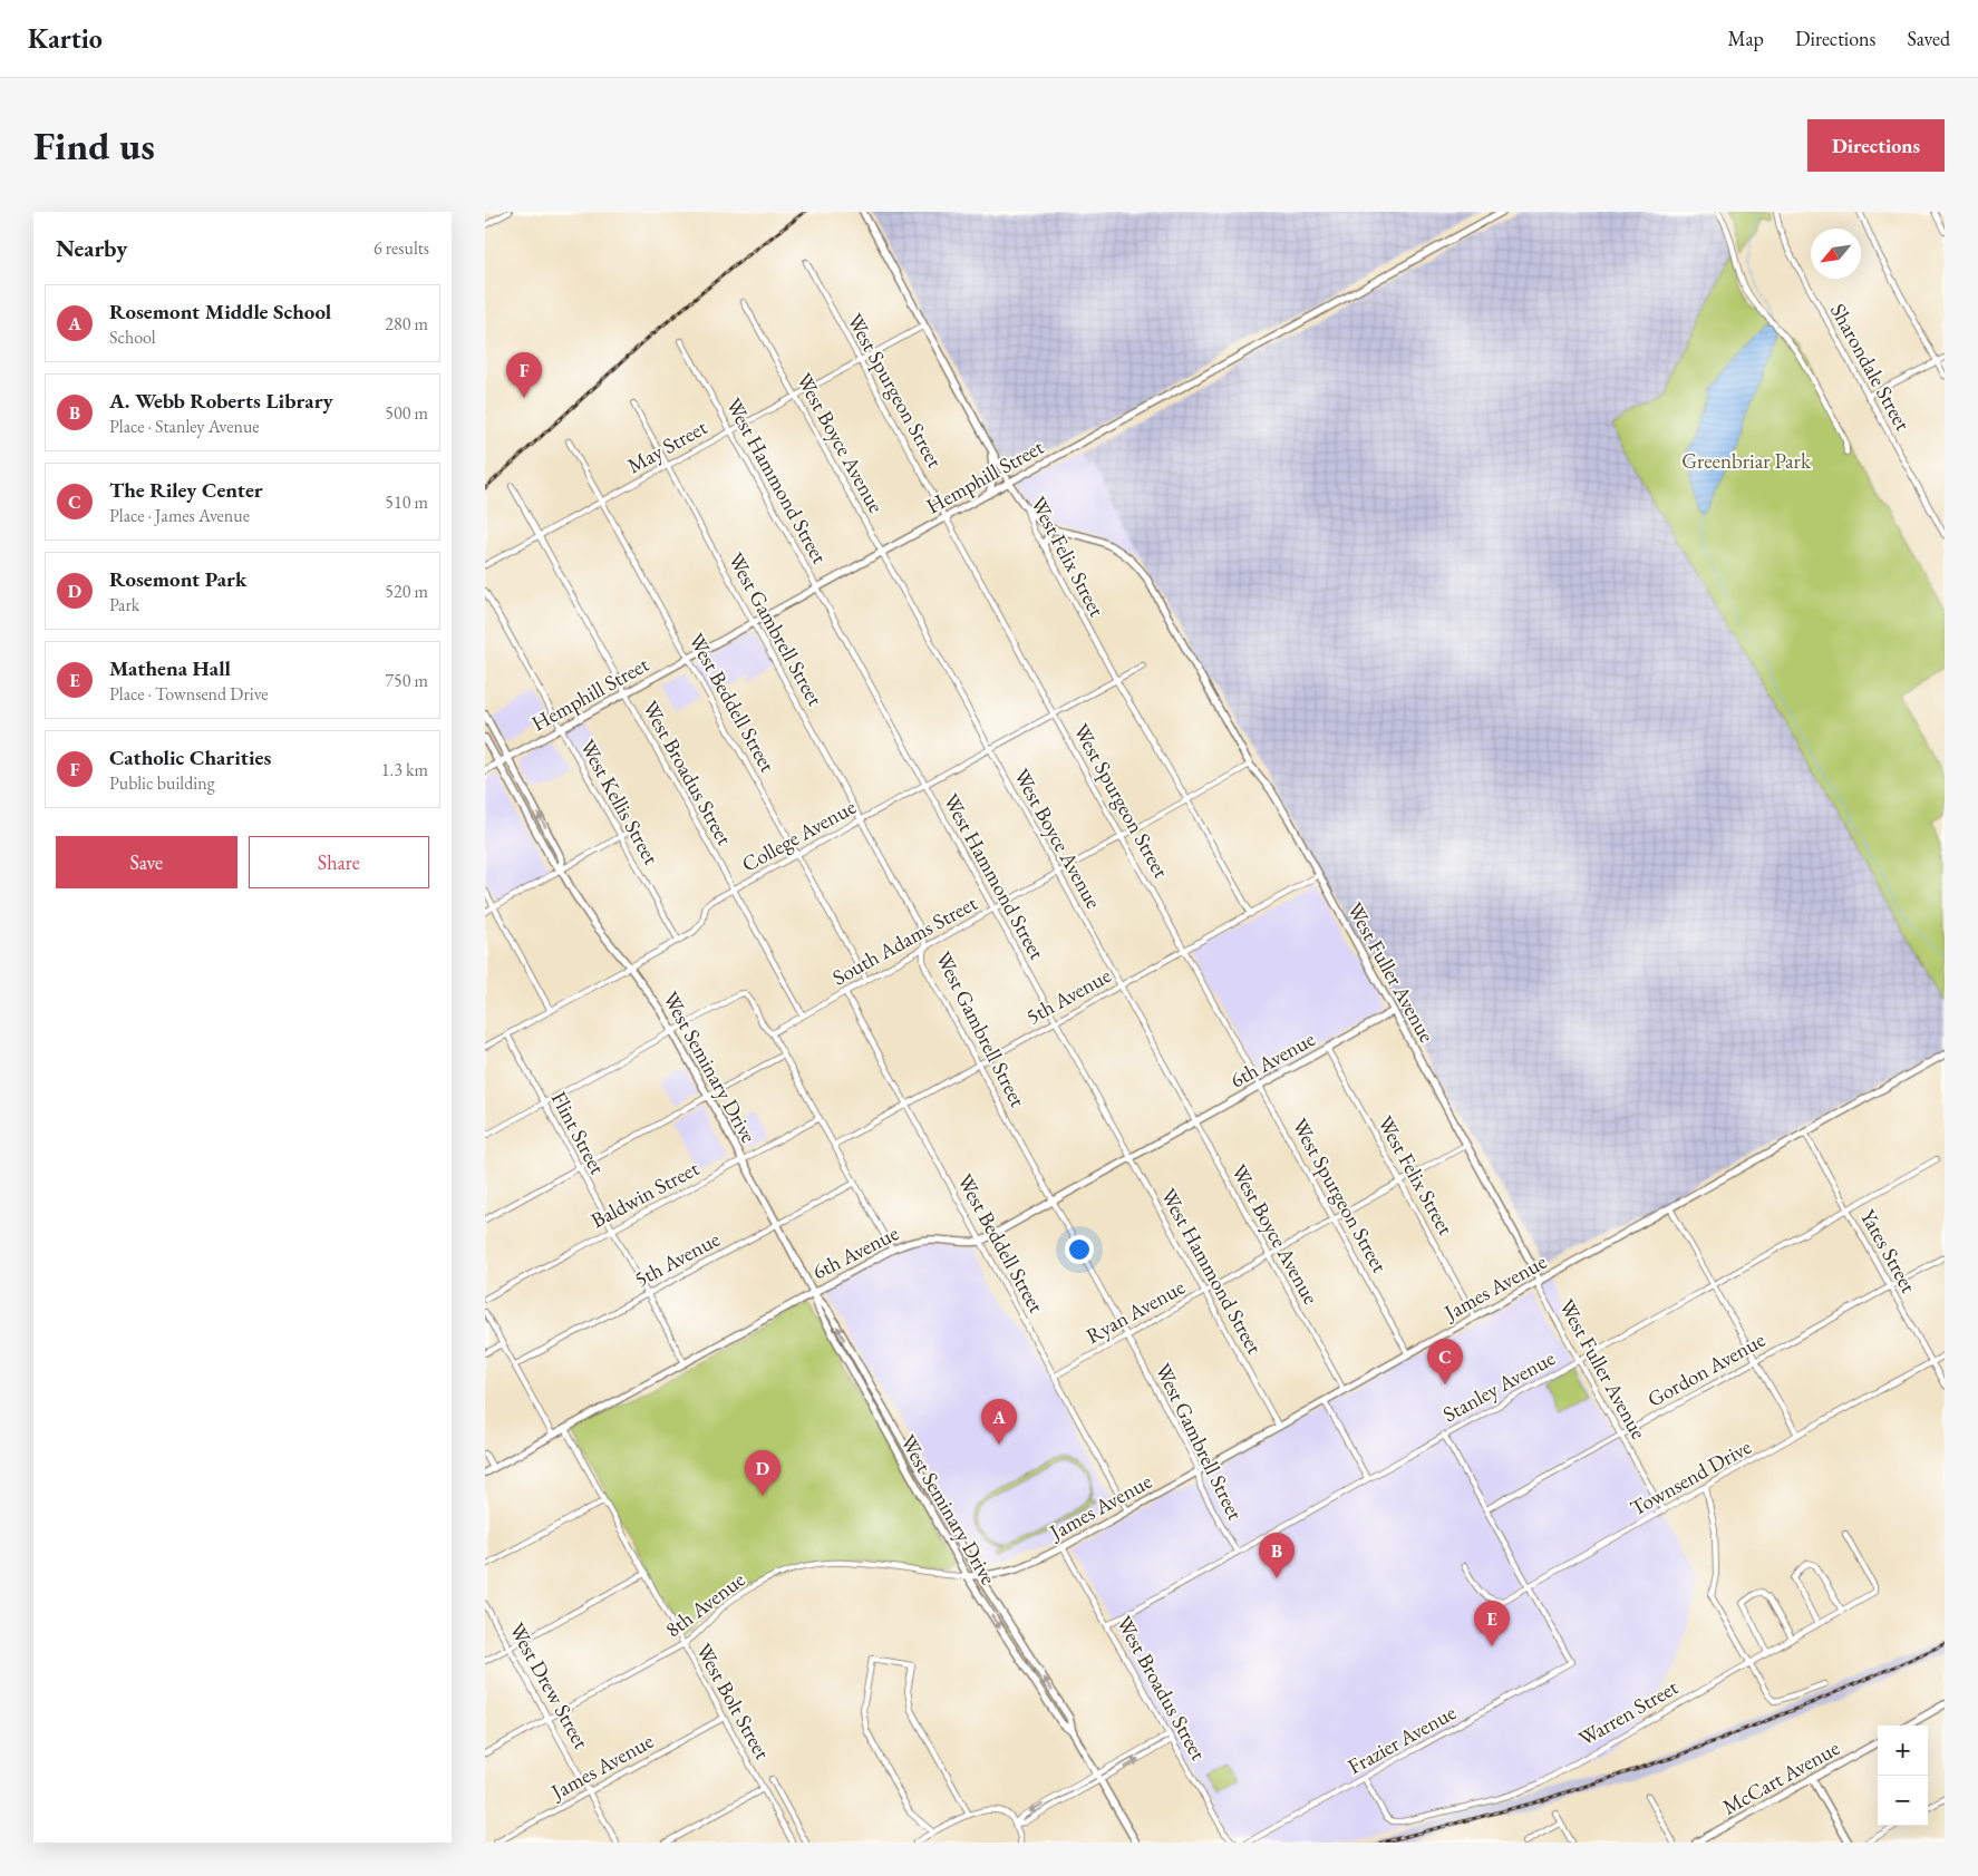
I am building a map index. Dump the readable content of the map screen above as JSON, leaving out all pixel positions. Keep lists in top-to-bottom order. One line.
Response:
{"streets":{"main road":["Hemphill Street","West Felix Street","West Fuller Avenue","6th Avenue","West Seminary Drive","James Avenue","McCart Avenue"],"street":["Sharondale Street","West Spurgeon Street","West Boyce Avenue","May Street","West Hammond Street","West Gambrell Street","West Beddell Street","West Broadus Street","West Kellis Street","College Avenue","South Adams Street","5th Avenue","Flint Street","Baldwin Street","Yates Street","Ryan Avenue","Gordon Avenue","Stanley Avenue","Townsend Drive","8th Avenue","West Drew Street","West Bolt Street","Warren Street","Frazier Avenue"]},"crossings":[["West Spurgeon Street","May Street"],["West Spurgeon Street","Hemphill Street"],["West Spurgeon Street","College Avenue"],["West Spurgeon Street","South Adams Street"],["West Spurgeon Street","5th Avenue"],["West Spurgeon Street","6th Avenue"],["West Spurgeon Street","James Avenue"],["West Spurgeon Street","Ryan Avenue"],["West Boyce Avenue","May Street"],["West Boyce Avenue","Hemphill Street"],["West Boyce Avenue","College Avenue"],["West Boyce Avenue","South Adams Street"],["West Boyce Avenue","5th Avenue"],["West Boyce Avenue","6th Avenue"],["West Boyce Avenue","James Avenue"],["West Boyce Avenue","Ryan Avenue"],["May Street","West Hammond Street"],["May Street","West Felix Street"],["May Street","West Gambrell Street"],["May Street","West Beddell Street"],["May Street","West Broadus Street"],["Hemphill Street","West Hammond Street"],["Hemphill Street","West Felix Street"],["Hemphill Street","West Gambrell Street"],["Hemphill Street","West Beddell Street"],["Hemphill Street","West Broadus Street"],["Hemphill Street","West Kellis Street"],["Hemphill Street","West Seminary Drive"],["West Hammond Street","College Avenue"],["West Hammond Street","South Adams Street"],["West Hammond Street","5th Avenue"],["West Hammond Street","6th Avenue"],["West Hammond Street","James Avenue"],["West Hammond Street","Ryan Avenue"],["West Felix Street","College Avenue"],["West Felix Street","South Adams Street"],["West Felix Street","West Fuller Avenue"],["West Felix Street","5th Avenue"],["West Felix Street","6th Avenue"],["West Felix Street","James Avenue"],["West Felix Street","Ryan Avenue"],["West Gambrell Street","College Avenue"],["West Gambrell Street","South Adams Street"],["West Gambrell Street","5th Avenue"],["West Gambrell Street","6th Avenue"],["West Gambrell Street","James Avenue"],["West Gambrell Street","Ryan Avenue"],["West Gambrell Street","Stanley Avenue"],["West Beddell Street","College Avenue"],["West Beddell Street","South Adams Street"],["West Beddell Street","5th Avenue"],["West Beddell Street","6th Avenue"],["West Beddell Street","James Avenue"],["West Beddell Street","Ryan Avenue"],["West Broadus Street","College Avenue"],["West Broadus Street","South Adams Street"],["West Broadus Street","James Avenue"],["West Broadus Street","Stanley Avenue"],["West Kellis Street","College Avenue"],["College Avenue","West Seminary Drive"],["College Avenue","Flint Street"],["South Adams Street","West Fuller Avenue"],["West Fuller Avenue","5th Avenue"],["West Fuller Avenue","6th Avenue"],["West Fuller Avenue","James Avenue"],["West Fuller Avenue","Ryan Avenue"],["West Fuller Avenue","Gordon Avenue"],["West Fuller Avenue","Stanley Avenue"],["West Fuller Avenue","Townsend Drive"],["5th Avenue","West Seminary Drive"],["5th Avenue","Flint Street"],["6th Avenue","West Seminary Drive"],["6th Avenue","Flint Street"],["6th Avenue","West Bolt Street"],["West Seminary Drive","Baldwin Street"],["West Seminary Drive","James Avenue"],["West Seminary Drive","8th Avenue"],["Flint Street","Baldwin Street"],["Yates Street","James Avenue"],["Yates Street","Gordon Avenue"],["Yates Street","Stanley Avenue"],["Yates Street","Townsend Drive"],["James Avenue","8th Avenue"],["James Avenue","West Drew Street"],["James Avenue","West Bolt Street"],["Townsend Drive","Frazier Avenue"],["8th Avenue","West Drew Street"],["8th Avenue","West Bolt Street"],["Warren Street","Frazier Avenue"]],"parks":["Greenbriar Park"],"north":"bottom left","page":{"header":"Kartio","nav":["Map","Directions","Saved"],"buttons":["Directions",["Save","Share"]],"title":"Find us","heading":["Nearby","6 results"],"list":[{"mark":"A","name":"Rosemont Middle School","note":"School","value":"280 m"},{"mark":"B","name":"A. Webb Roberts Library","note":"Place · Stanley Avenue","value":"500 m"},{"mark":"C","name":"The Riley Center","note":"Place · James Avenue","value":"510 m"},{"mark":"D","name":"Rosemont Park","note":"Park","value":"520 m"},{"mark":"E","name":"Mathena Hall","note":"Place · Townsend Drive","value":"750 m"},{"mark":"F","name":"Catholic Charities","note":"Public building","value":"1.3 km"}],"pins":["F","C","A","D","B","E"],"map_buttons":["+","−"]}}
